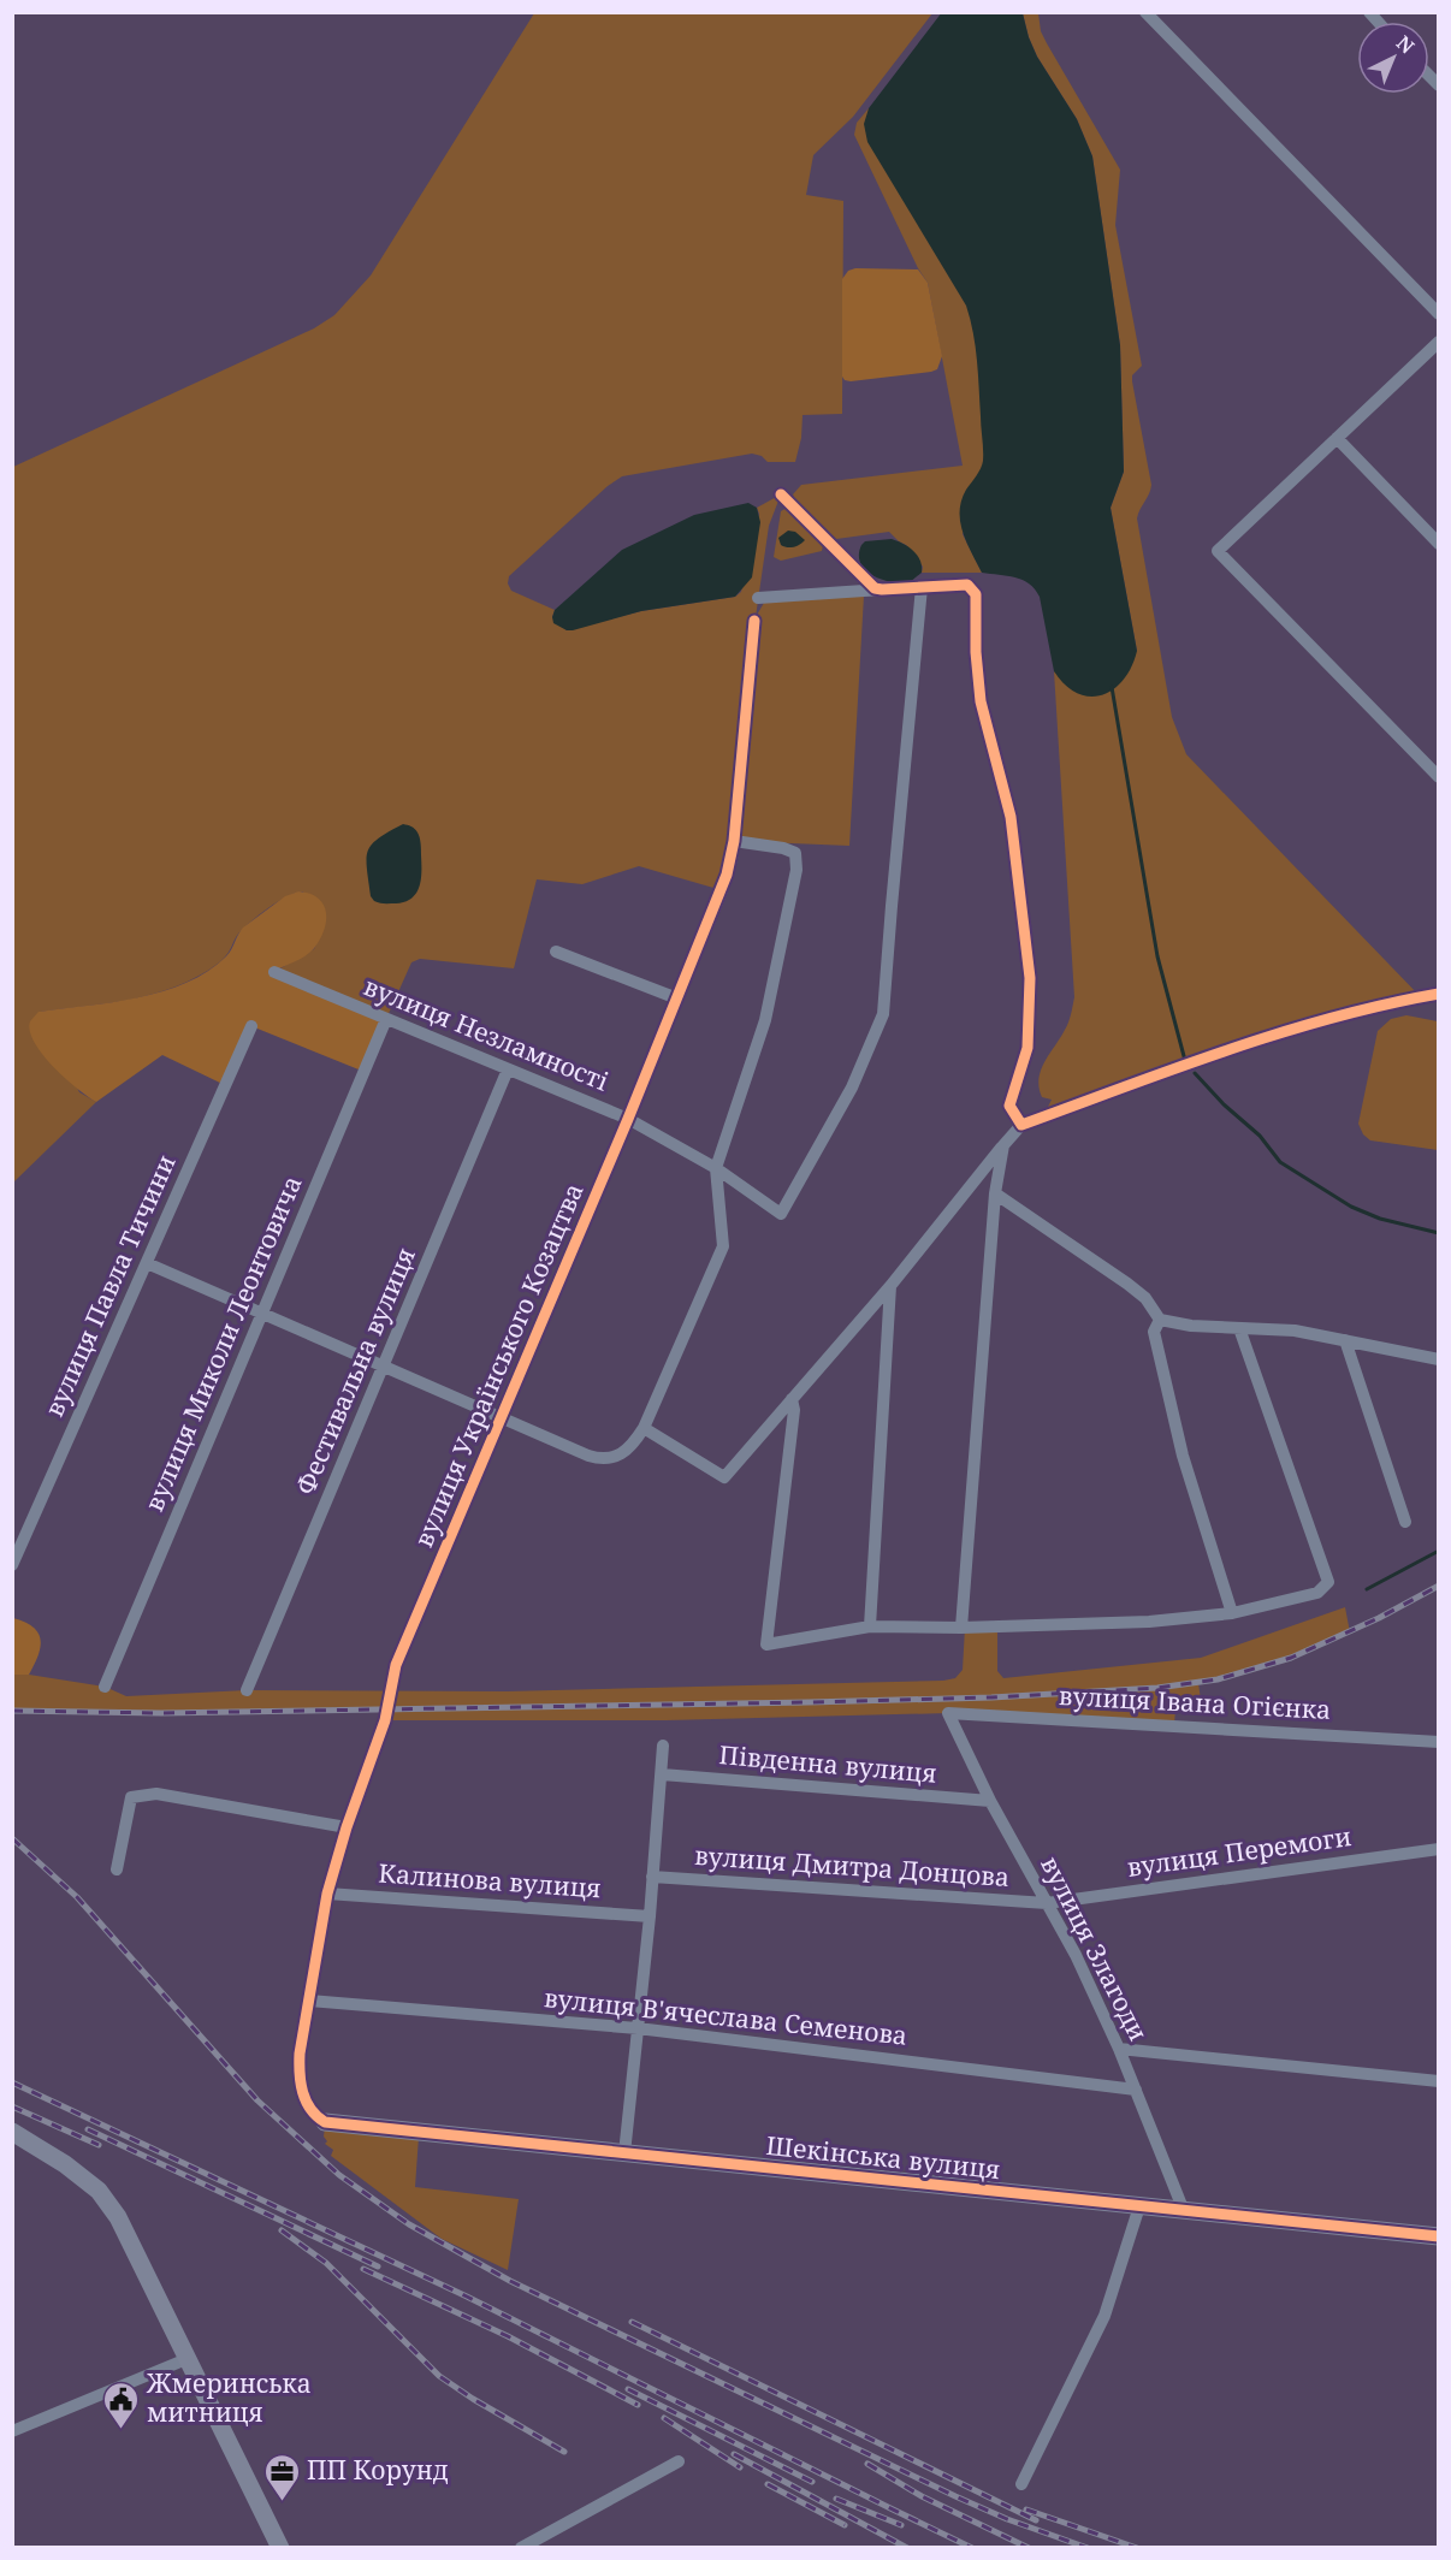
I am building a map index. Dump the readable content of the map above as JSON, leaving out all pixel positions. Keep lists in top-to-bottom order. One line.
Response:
{"streets":{"street":["вулиця Незламності","вулиця Павла Тичини","вулиця Миколи Леонтовича","вулиця Українського Козацтва","Фестивальна вулиця","вулиця Івана Огієнка","Південна вулиця","вулиця Перемоги","вулиця Дмитра Донцова","Калинова вулиця","вулиця Злагоди","вулиця В'ячеслава Семенова","Шекінська вулиця"]},"crossings":[["вулиця Незламності","вулиця Миколи Леонтовича"],["вулиця Незламності","вулиця Українського Козацтва"],["вулиця Незламності","Фестивальна вулиця"],["вулиця Українського Козацтва","Калинова вулиця"],["вулиця Українського Козацтва","вулиця В'ячеслава Семенова"],["вулиця Українського Козацтва","Шекінська вулиця"],["вулиця Івана Огієнка","вулиця Злагоди"],["Південна вулиця","вулиця Злагоди"],["вулиця Перемоги","вулиця Дмитра Донцова"],["вулиця Перемоги","вулиця Злагоди"],["вулиця Дмитра Донцова","вулиця Злагоди"],["вулиця Злагоди","вулиця В'ячеслава Семенова"],["вулиця Злагоди","Шекінська вулиця"]],"places":{"public building":["Жмеринська митниця"],"office":["ПП Корунд"]},"north":"top right"}
